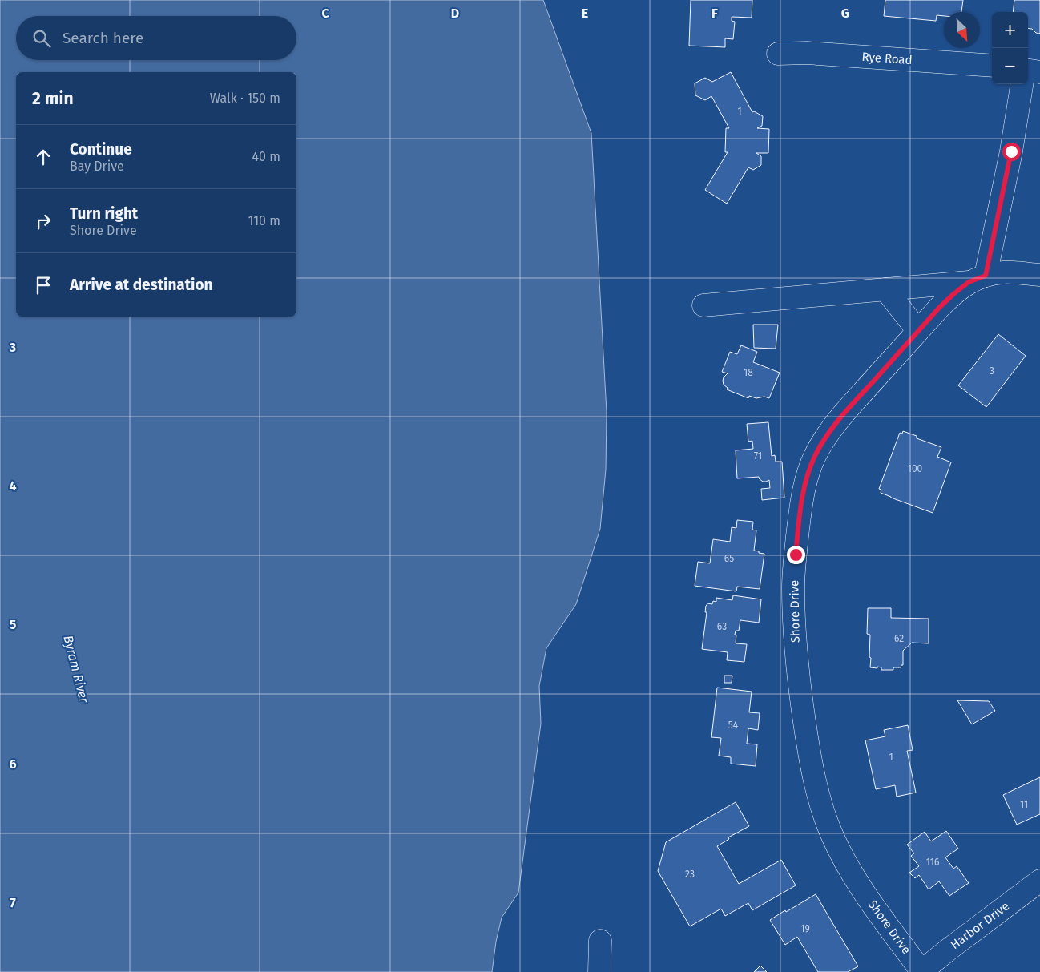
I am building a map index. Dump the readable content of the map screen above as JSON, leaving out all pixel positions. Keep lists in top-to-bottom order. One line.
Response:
{"streets":{"street":["Rye Road","Shore Drive","Harbor Drive"]},"crossings":[["Shore Drive","Harbor Drive"]],"water":["Byram River"],"house_numbers":["1","3","18","71","100","65","63","62","54","1","11","116","23","19"],"north":"bottom right","page":{"map_buttons":["+","−"],"search":"Search here","heading":["2 min","Walk · 150 m"],"list":[["Continue","Bay Drive","40 m"],["Turn right","Shore Drive","110 m"],"Arrive at destination"]},"grid":{"columns":["C","D","E","F","G"],"rows":["3","4","5","6","7"]}}
